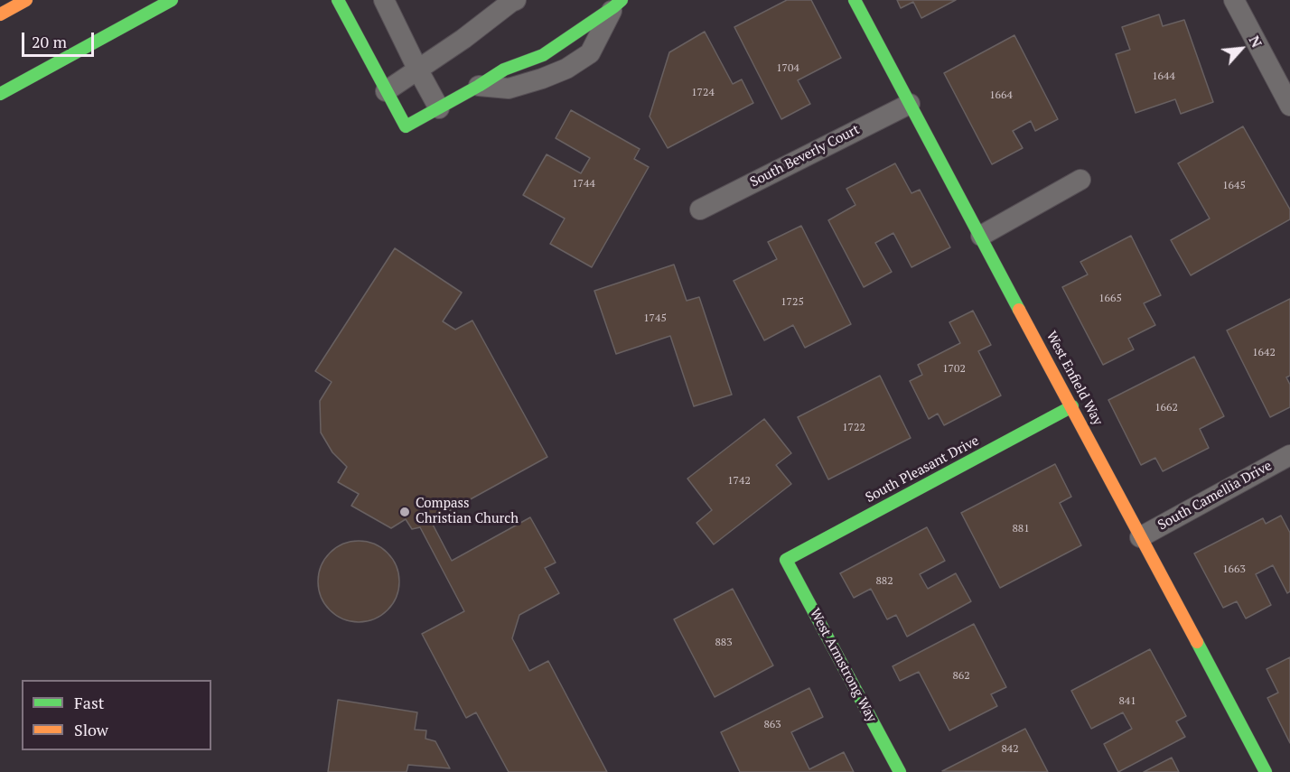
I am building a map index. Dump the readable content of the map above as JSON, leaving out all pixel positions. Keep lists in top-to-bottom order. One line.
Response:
{"streets":{"street":["South Beverly Court","West Enfield Way","South Pleasant Drive","South Camellia Drive","West Armstrong Way"]},"crossings":[["South Beverly Court","West Enfield Way"],["West Enfield Way","South Pleasant Drive"],["West Enfield Way","South Camellia Drive"],["South Pleasant Drive","West Armstrong Way"]],"places":["Compass Christian Church"],"house_numbers":["1704","1644","1724","1664","1744","1645","1665","1725","1745","1642","1702","1662","1722","1742","881","1663","882","883","862","841","863","842"],"legend":["Fast","Slow"],"scale_bar":"20 m","north":"top right"}
